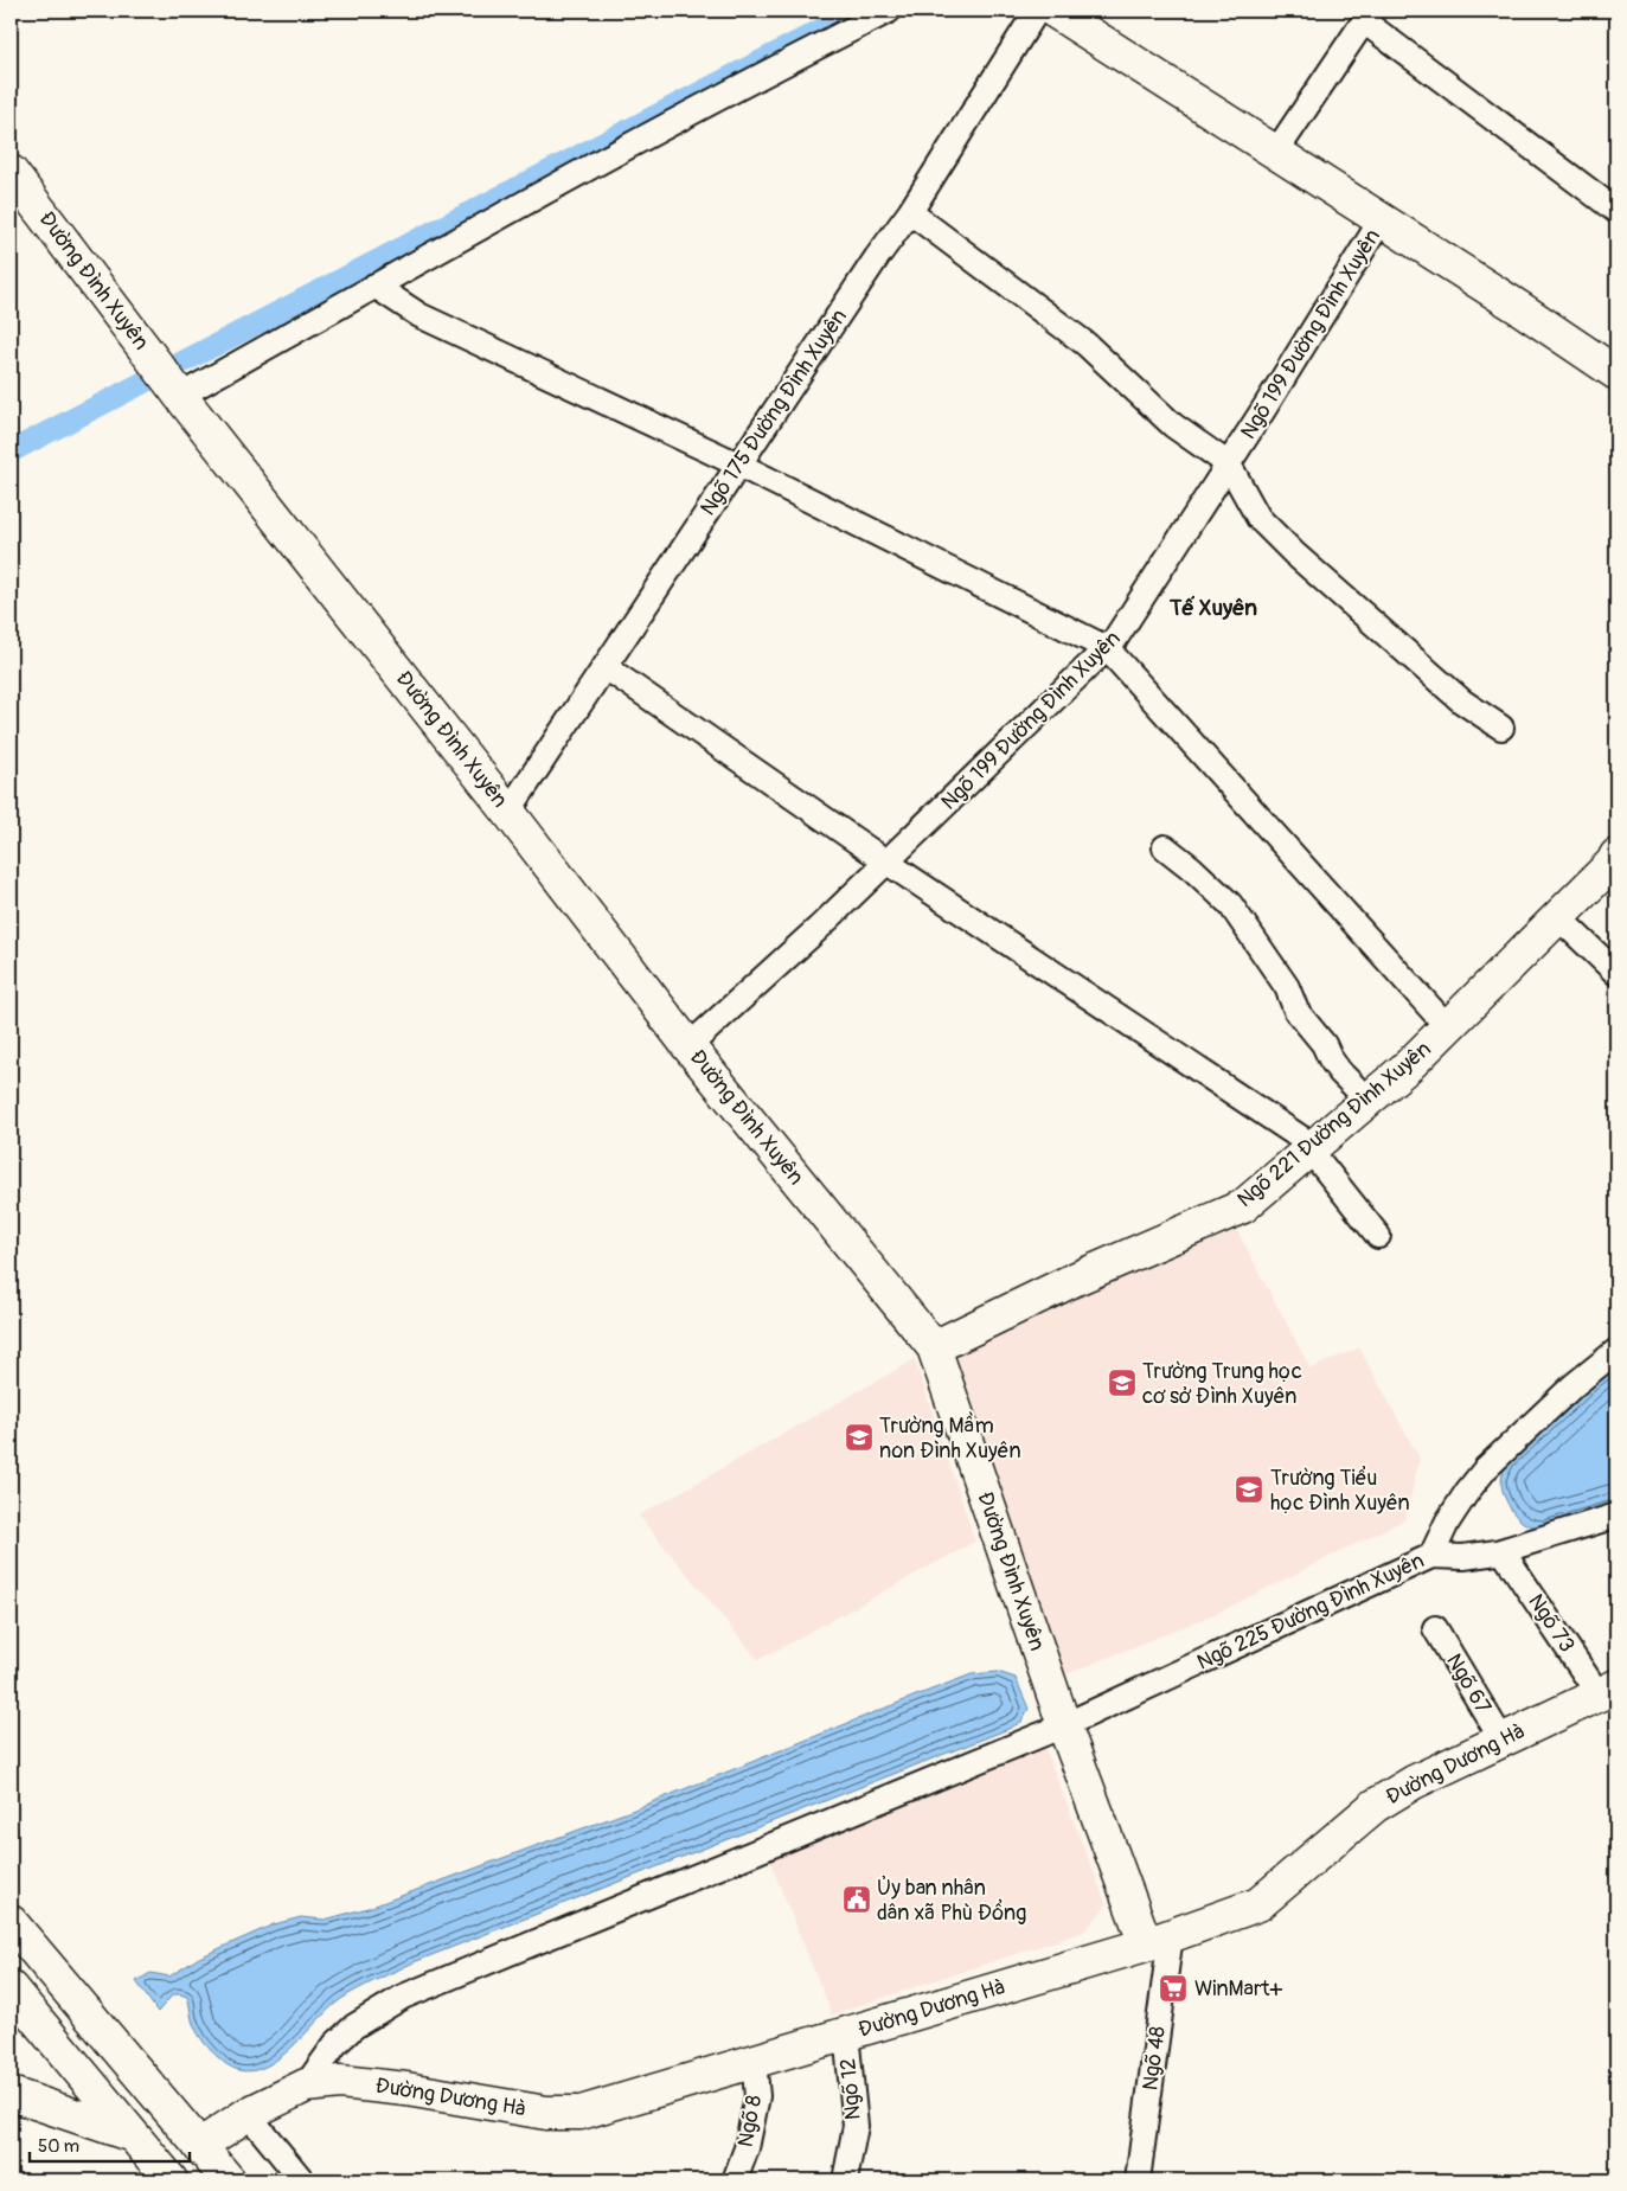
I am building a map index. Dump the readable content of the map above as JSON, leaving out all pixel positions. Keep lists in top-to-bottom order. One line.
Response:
{"streets":{"street":["Đường Đình Xuyên","Ngõ 199 Đường Đình Xuyên","Ngõ 175 Đường Đình Xuyên","Ngõ 221 Đường Đình Xuyên","Ngõ 225 Đường Đình Xuyên","Ngõ 73","Ngõ 67","Đường Dương Hà","Ngõ 48","Ngõ 12","Ngõ 8"]},"crossings":[["Đường Đình Xuyên","Ngõ 199 Đường Đình Xuyên"],["Đường Đình Xuyên","Ngõ 175 Đường Đình Xuyên"],["Đường Đình Xuyên","Ngõ 221 Đường Đình Xuyên"],["Đường Đình Xuyên","Ngõ 225 Đường Đình Xuyên"],["Đường Đình Xuyên","Đường Dương Hà"],["Đường Đình Xuyên","Ngõ 48"],["Ngõ 225 Đường Đình Xuyên","Đường Dương Hà"],["Ngõ 73","Đường Dương Hà"],["Ngõ 67","Đường Dương Hà"],["Đường Dương Hà","Ngõ 48"],["Đường Dương Hà","Ngõ 12"],["Đường Dương Hà","Ngõ 8"]],"districts":["Tế Xuyên"],"places":{"school or university":["Trường Trung học cơ sở Đình Xuyên","Trường Mầm non Đình Xuyên","Trường Tiểu học Đình Xuyên"],"public building":["Ủy ban nhân dân xã Phù Đổng"],"supermarket":["WinMart+"]},"scale_bar":"50 m"}
